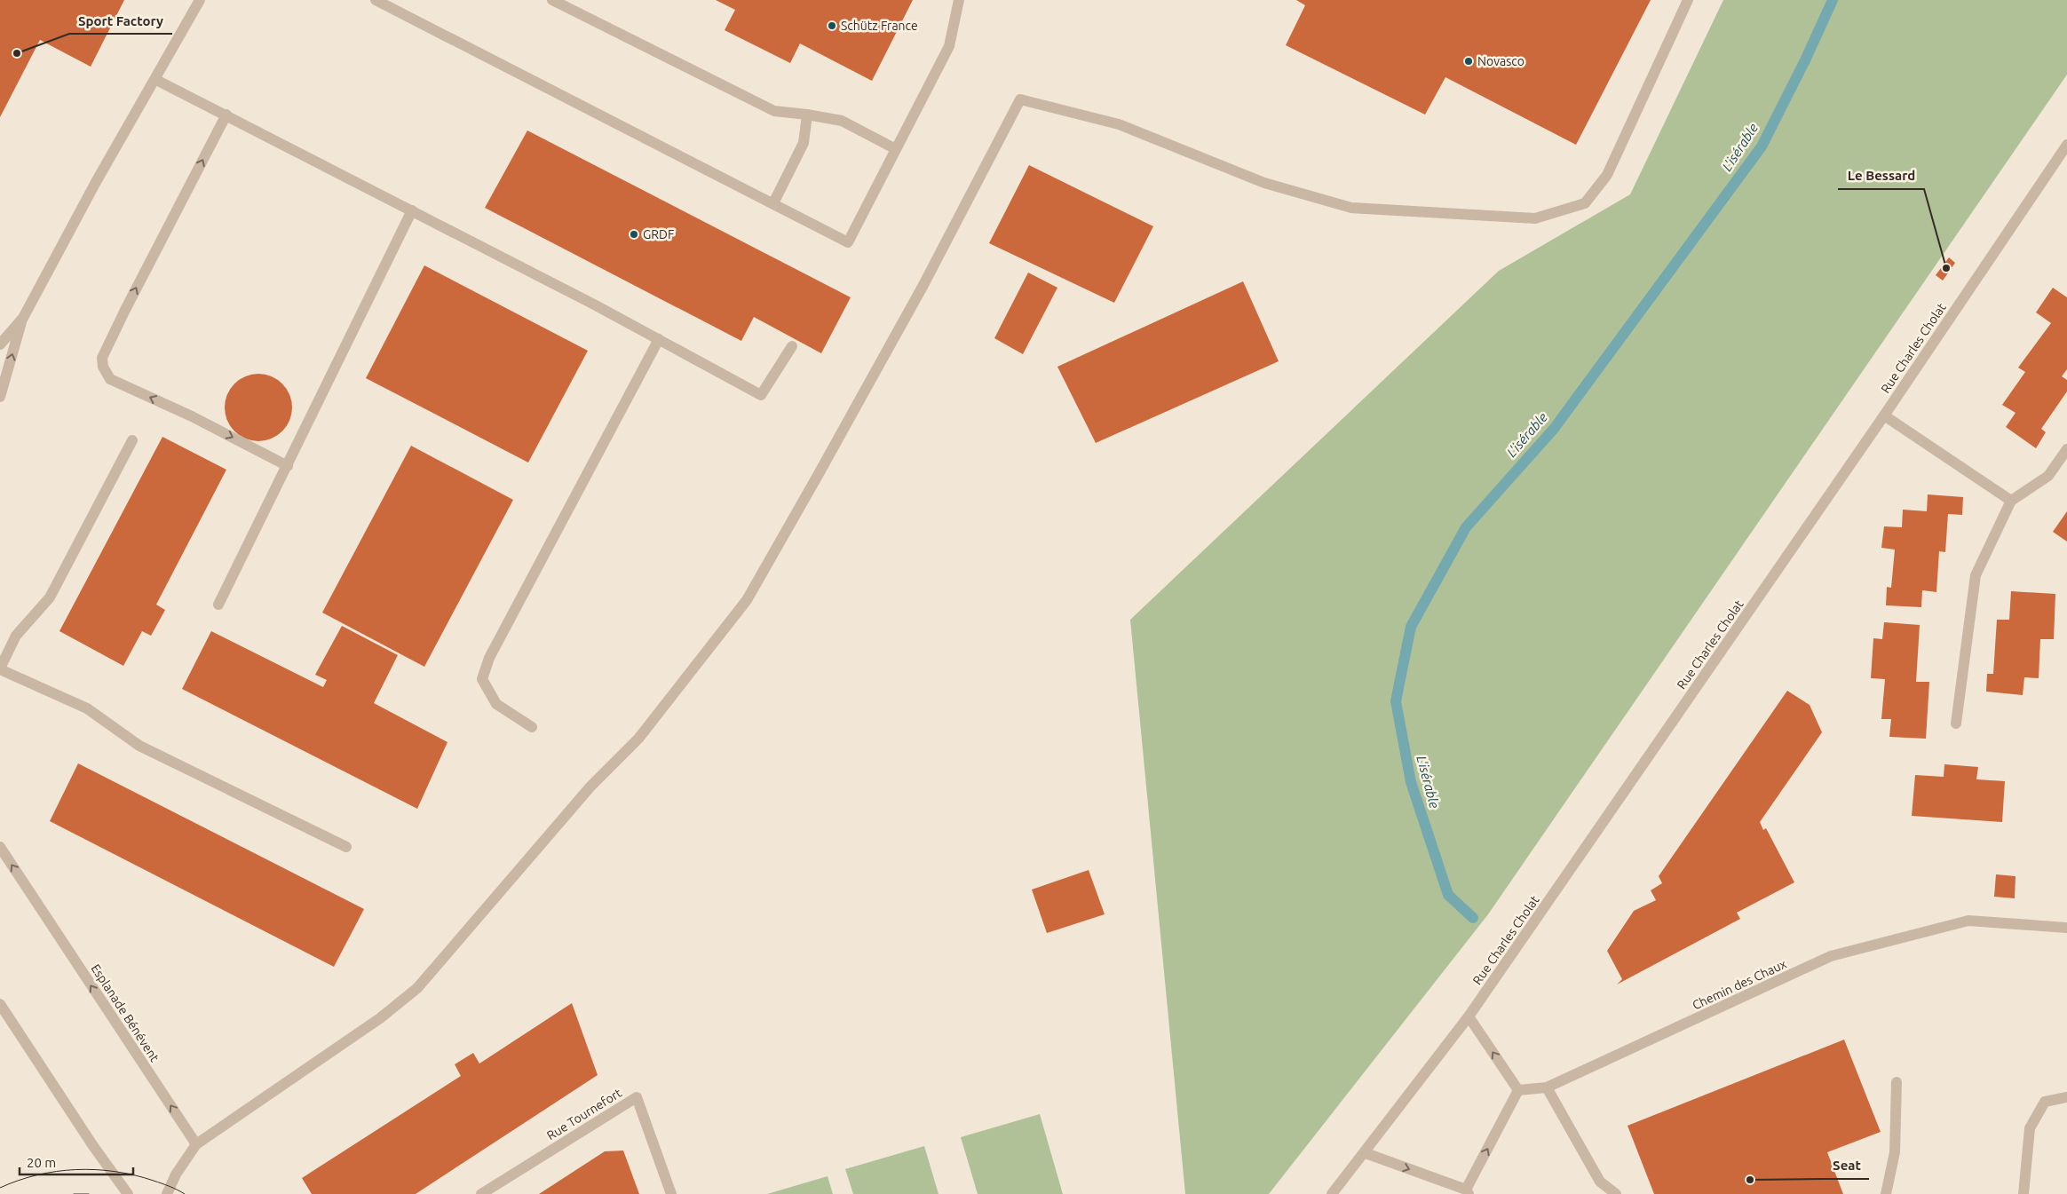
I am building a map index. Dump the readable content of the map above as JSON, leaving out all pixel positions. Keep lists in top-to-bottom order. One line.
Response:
{"streets":{"street":["Rue Charles Cholat","Chemin des Chaux","Esplanade Bénévent","Rue Tournefort"]},"water":["L'isérable"],"places":["Schütz France","Sport Factory","Novasco","GRDF","Le Bessard","Seat"],"scale_bar":"20 m"}
